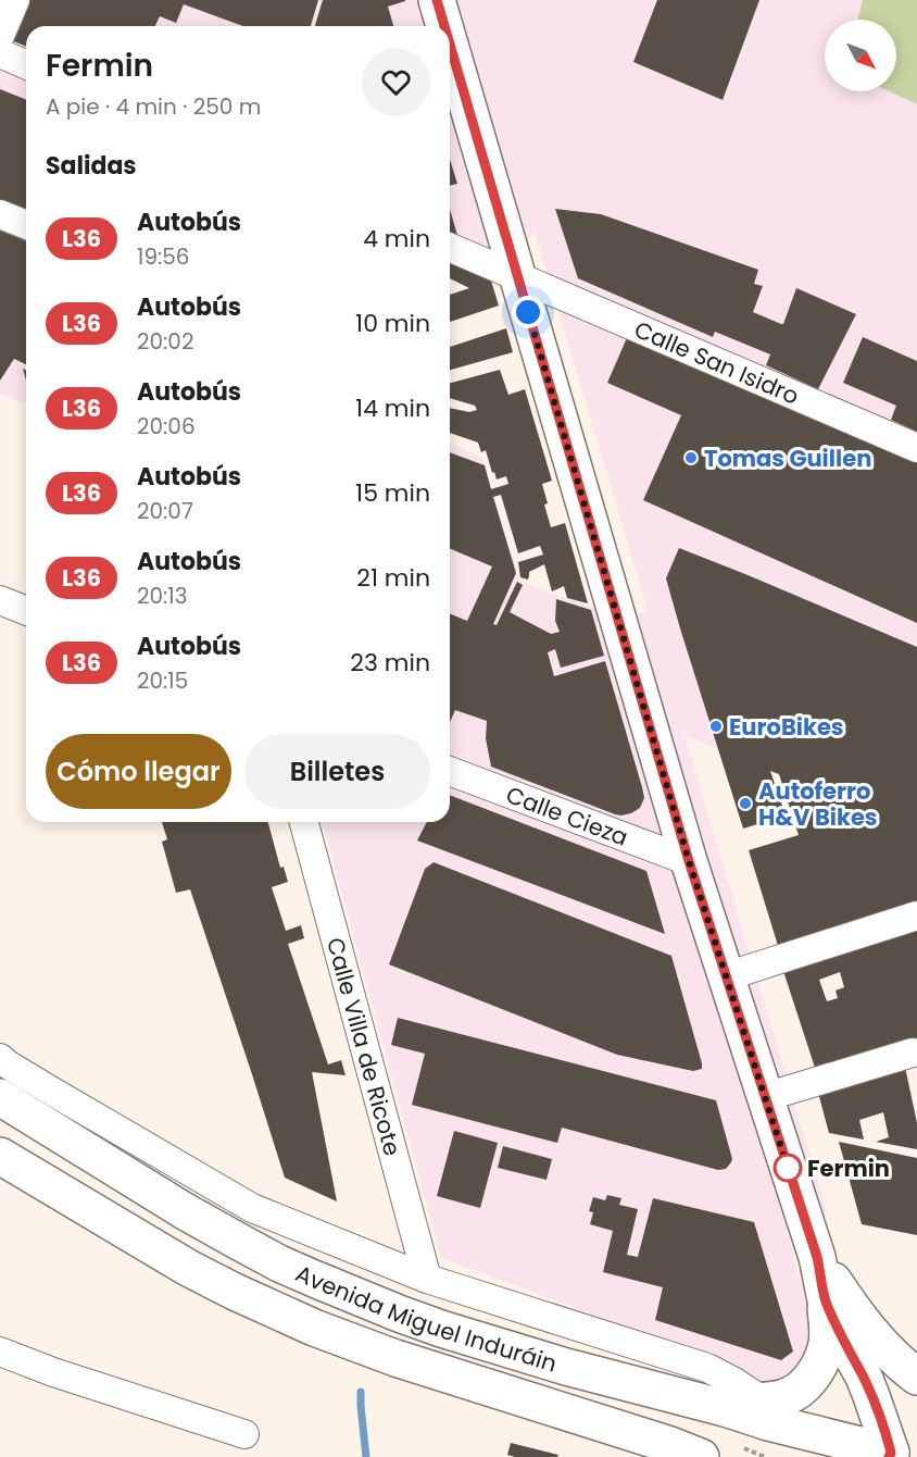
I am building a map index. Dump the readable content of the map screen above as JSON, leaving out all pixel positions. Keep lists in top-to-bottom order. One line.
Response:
{"streets":{"main road":["Avenida Miguel Induráin"],"street":["Calle San Isidro","Calle Cieza","Calle Villa de Ricote"]},"places":["Tomas Guillen","EuroBikes","Autoferro H&V Bikes","Fermin"],"lines":["bus line L36"],"north":"bottom right","page":{"heading":[["Fermin","A pie · 4 min · 250 m"],"Salidas"],"list":[{"mark":"L36","name":"Autobús","note":"19:56","value":"4 min"},{"mark":"L36","name":"Autobús","note":"20:02","value":"10 min"},{"mark":"L36","name":"Autobús","note":"20:06","value":"14 min"},{"mark":"L36","name":"Autobús","note":"20:07","value":"15 min"},{"mark":"L36","name":"Autobús","note":"20:13","value":"21 min"},{"mark":"L36","name":"Autobús","note":"20:15","value":"23 min"}],"buttons":["Cómo llegar","Billetes"]}}
